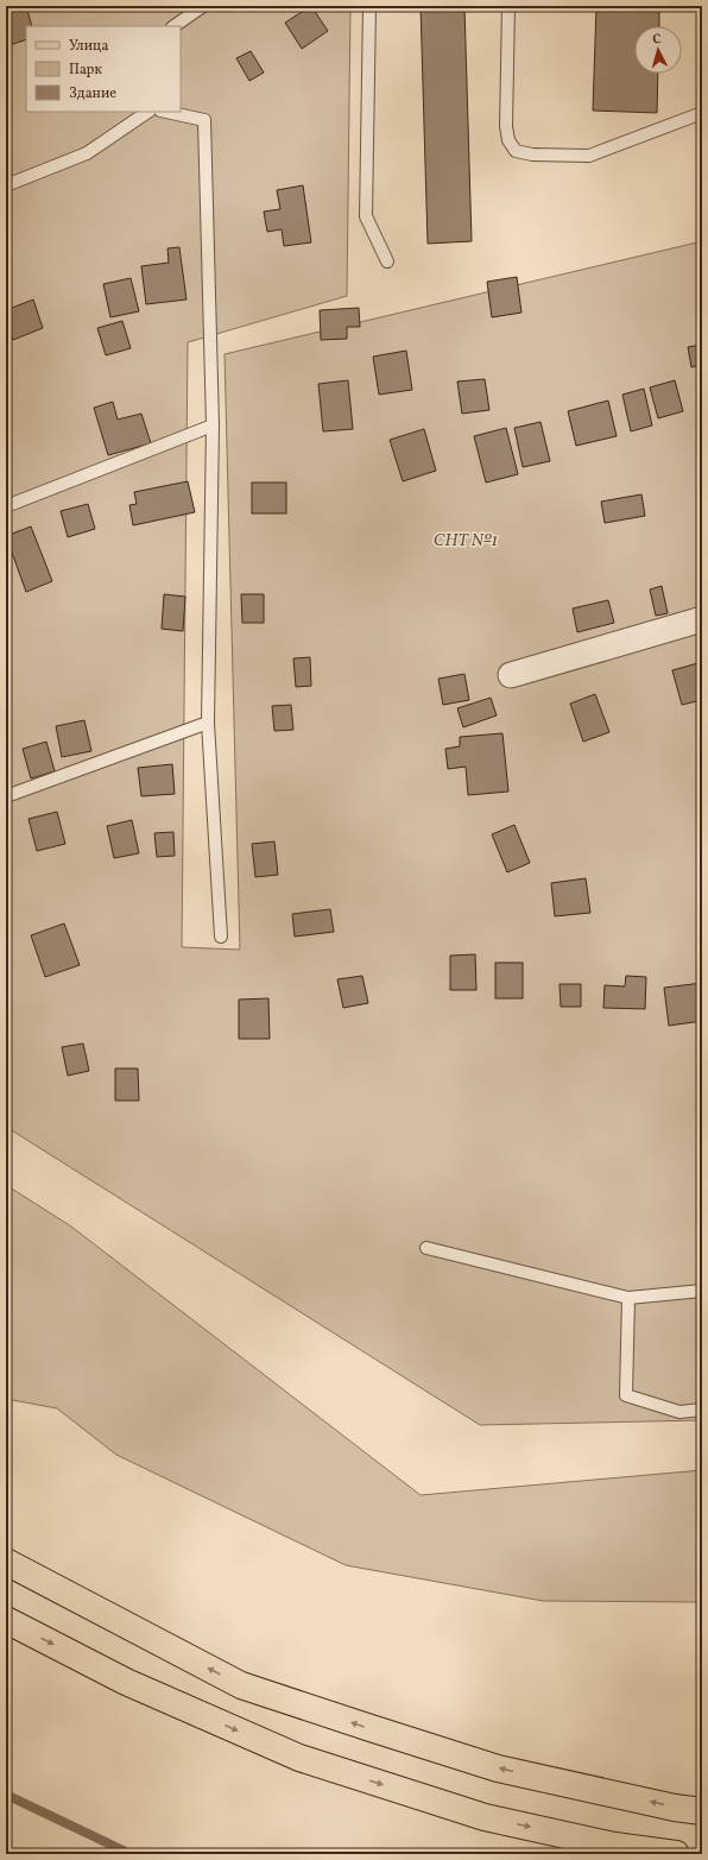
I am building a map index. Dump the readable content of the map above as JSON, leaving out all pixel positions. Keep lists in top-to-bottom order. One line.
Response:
{"parks":["СНТ №1"],"legend":["Улица","Парк","Здание"],"north":"top"}
